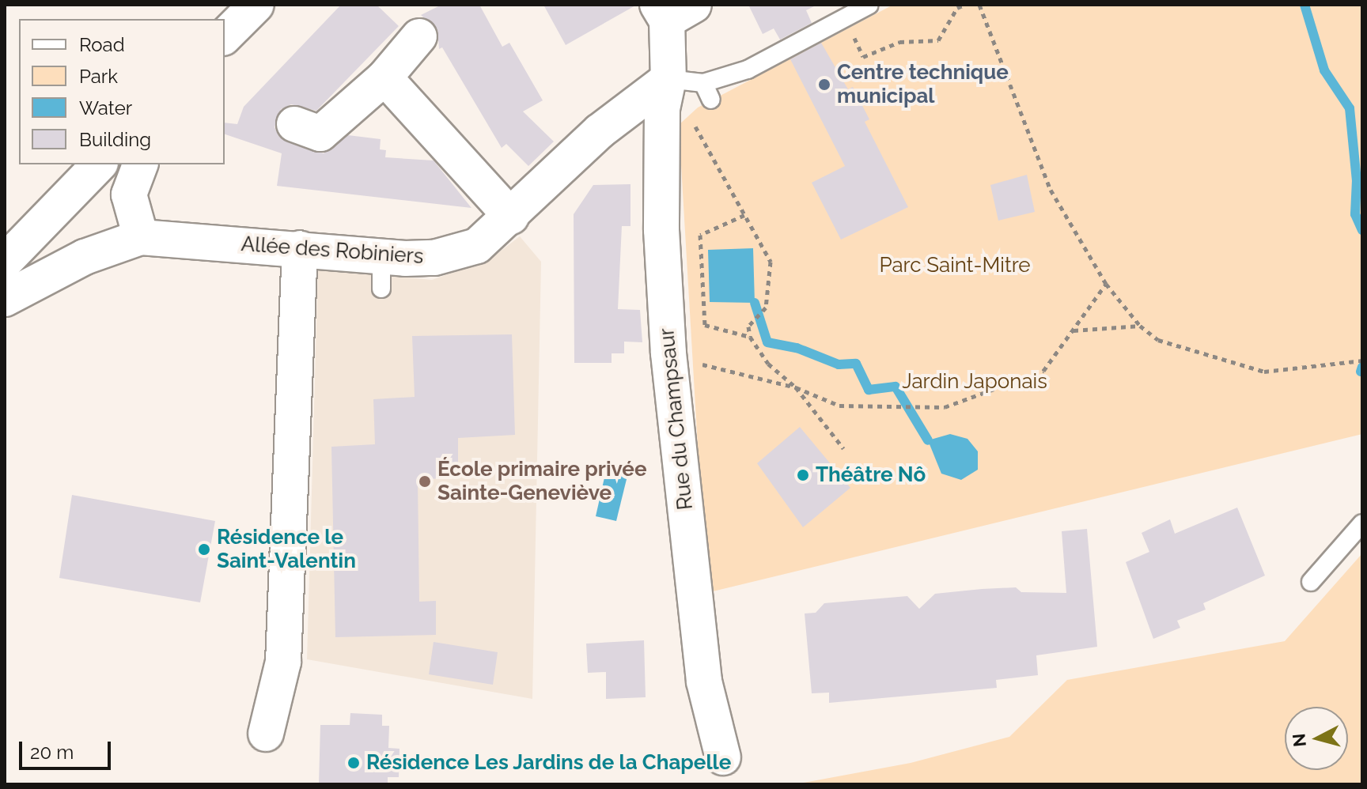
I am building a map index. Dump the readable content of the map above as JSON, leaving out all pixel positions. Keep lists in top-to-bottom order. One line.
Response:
{"streets":{"street":["Allée des Robiniers","Rue du Champsaur"]},"crossings":[["Allée des Robiniers","Rue du Champsaur"]],"parks":["Parc Saint-Mitre","Jardin Japonais"],"places":["Centre technique municipal","Théâtre Nô","École primaire privée Sainte-Geneviève","Résidence le Saint-Valentin","Résidence Les Jardins de la Chapelle"],"legend":["Road","Park","Water","Building"],"scale_bar":"20 m","north":"left"}
